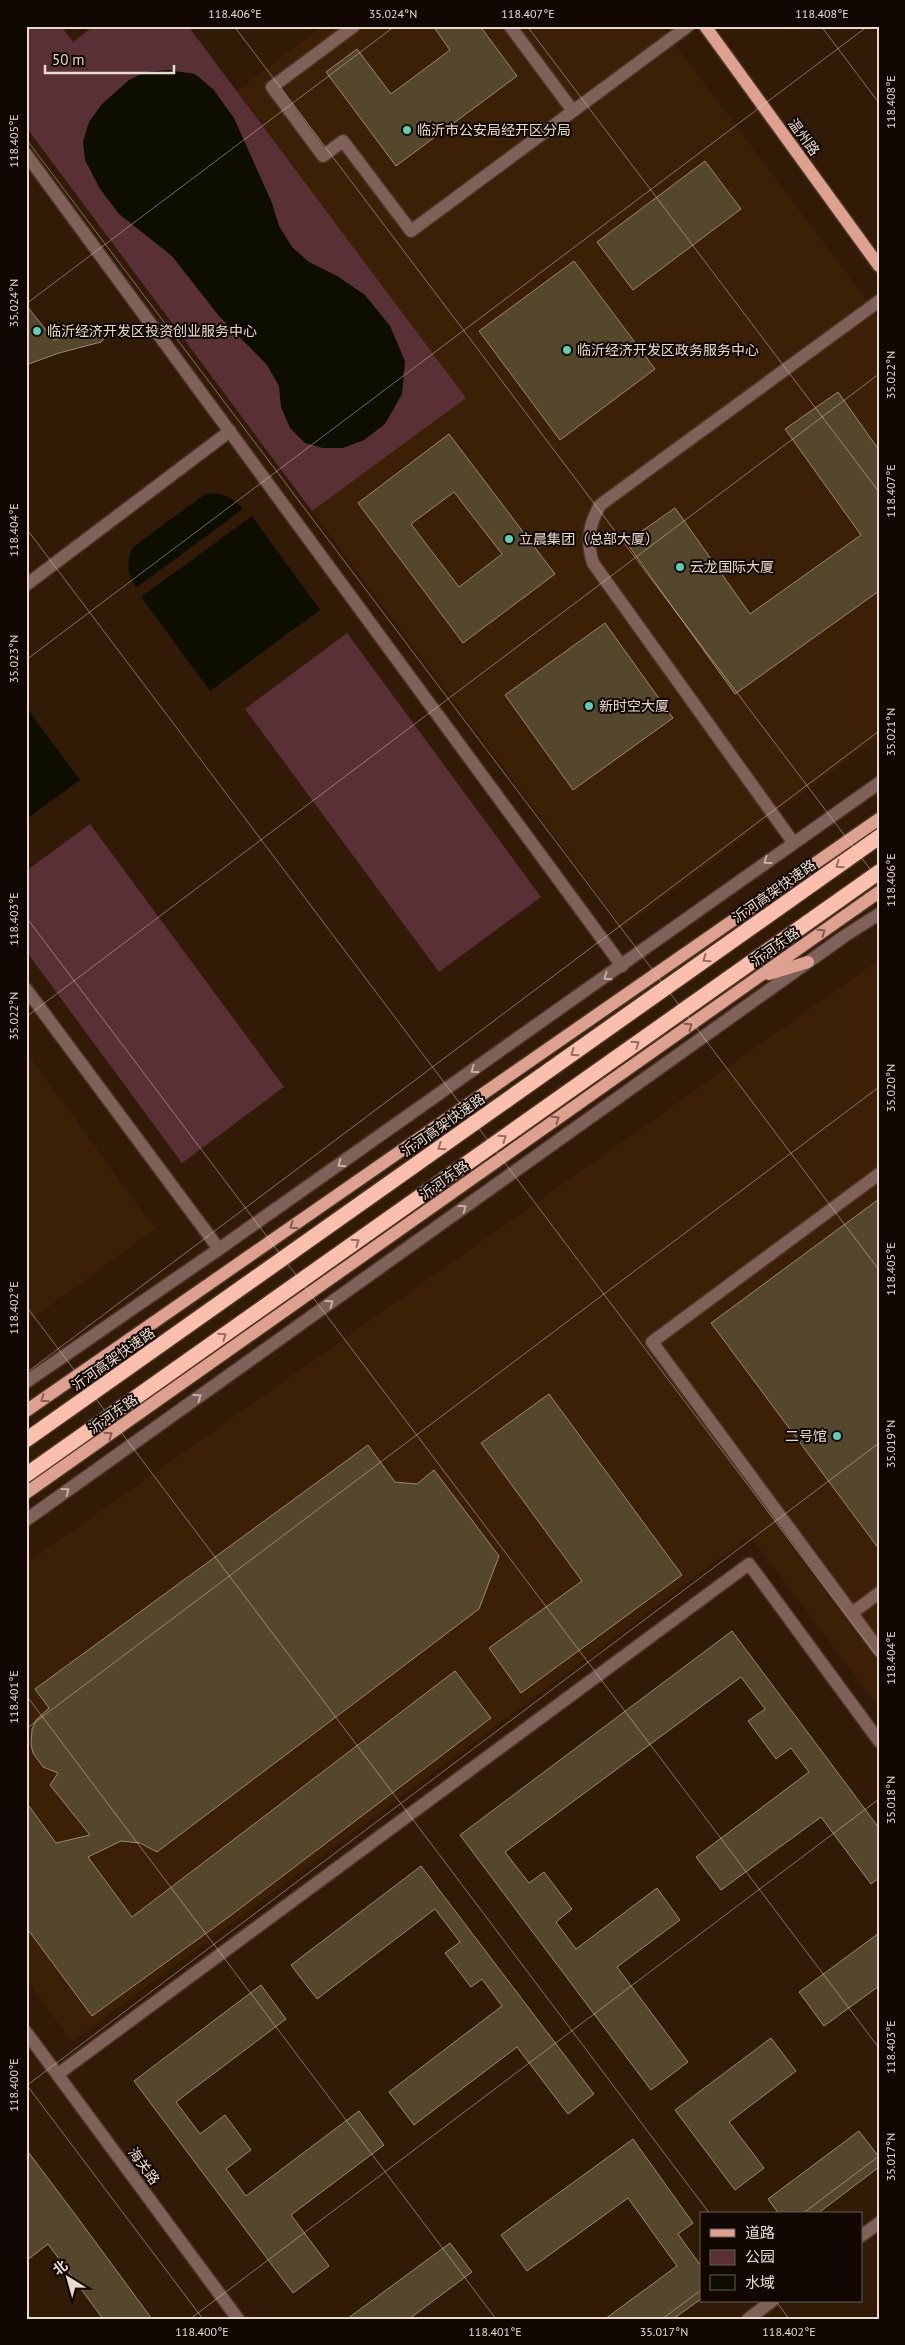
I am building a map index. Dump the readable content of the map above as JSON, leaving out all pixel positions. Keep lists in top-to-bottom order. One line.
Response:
{"streets":{"highway":["沂河高架快速路"],"main road":["温州路","沂河东路"],"street":["海关路"]},"places":["临沂市公安局经开区分局","临沂经济开发区投资创业服务中心","临沂经济开发区政务服务中心","立晨集团（总部大厦）","云龙国际大厦","新时空大厦","二号馆"],"legend":["道路","公园","水域"],"scale_bar":"50 m","north":"top left","coordinates":["118.406°E","35.024°N","118.407°E","118.408°E","118.405°E","35.022°N","118.404°E","35.023°N","35.021°N","118.403°E","35.020°N","118.402°E","35.019°N","118.401°E","35.018°N","118.400°E","35.017°N"]}
